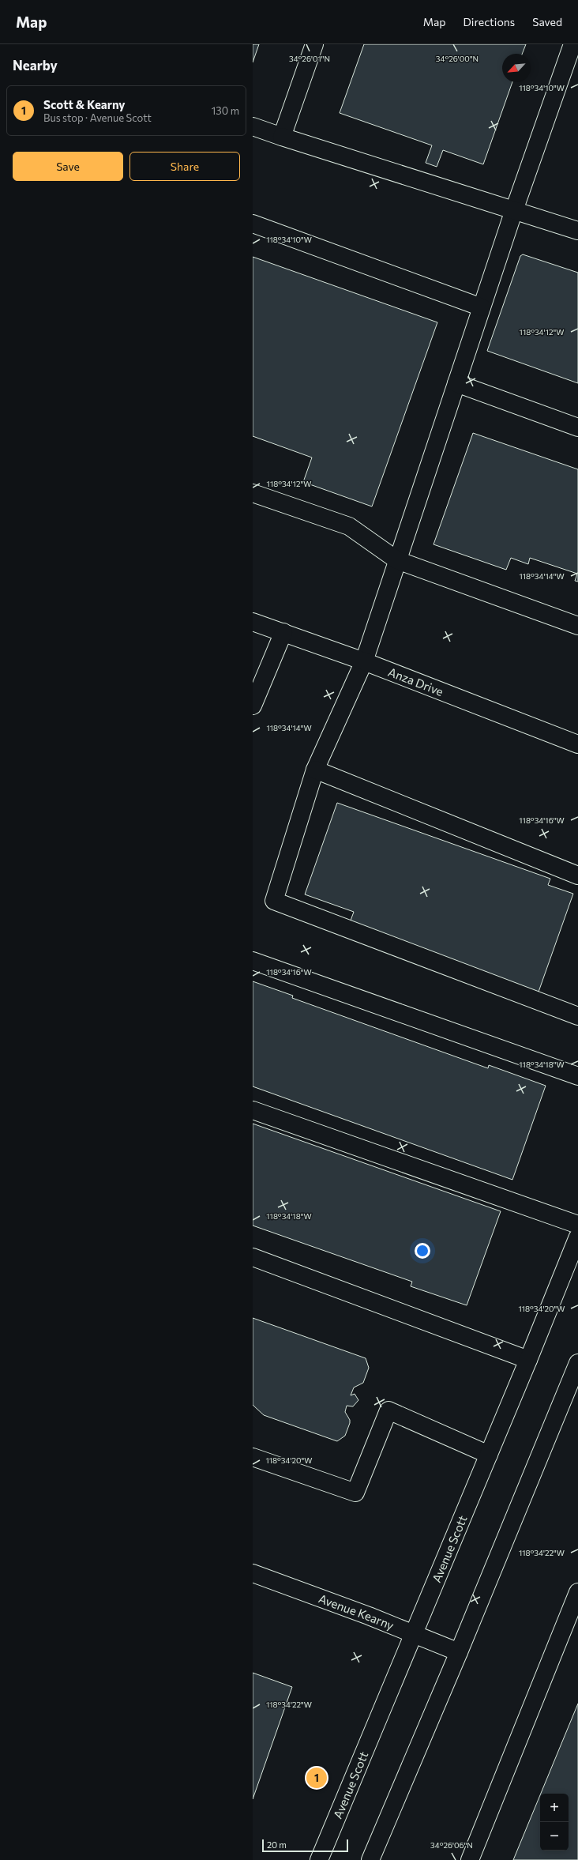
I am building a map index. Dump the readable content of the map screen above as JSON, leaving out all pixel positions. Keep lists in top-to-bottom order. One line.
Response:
{"streets":{"main road":["Anza Drive","Avenue Scott","Avenue Kearny"]},"crossings":[["Avenue Scott","Avenue Kearny"]],"scale_bar":"20 m","north":"bottom left","page":{"header":"Map","nav":["Map","Directions","Saved"],"heading":"Nearby","list":[{"mark":"1","name":"Scott & Kearny","note":"Bus stop · Avenue Scott","value":"130 m"}],"buttons":["Save","Share"],"pins":"1","map_buttons":["+","−"],"scale":"20 m"},"coordinates":["34°26'01\"N","34°26'00\"N","118°34'10\"W","118°34'12\"W","118°34'14\"W","118°34'16\"W","118°34'18\"W","118°34'20\"W","118°34'22\"W","34°26'06\"N"]}
